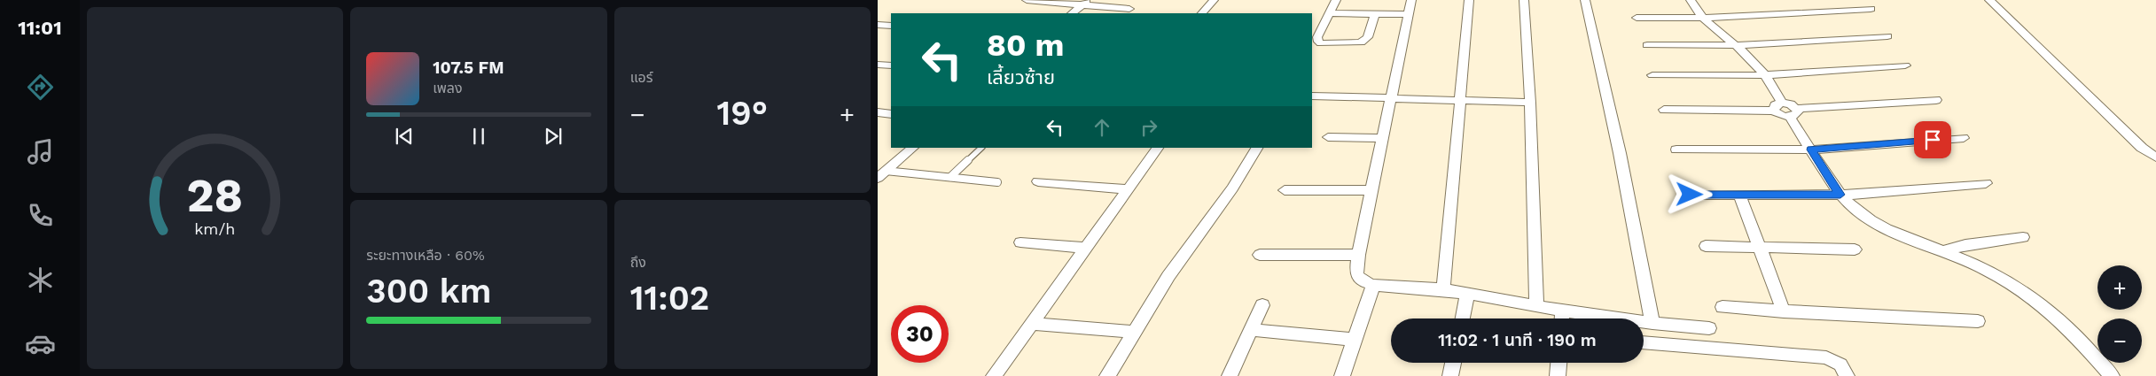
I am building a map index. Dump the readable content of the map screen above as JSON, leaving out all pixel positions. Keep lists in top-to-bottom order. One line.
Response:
{"page":{"tabs":"11:01","tile":["แอร์",["ระยะทางเหลือ · 60%","300 km"],["ถึง","11:02"]],"turn":["80 m","เลี้ยวซ้าย"],"song":["107.5 FM","เพลง"],"heat":["−","19°","+"],"map_buttons":["+","−"],"limit":"30","trip":"11:02 · 1 นาที · 190 m","gauge":["28","km/h"]}}
